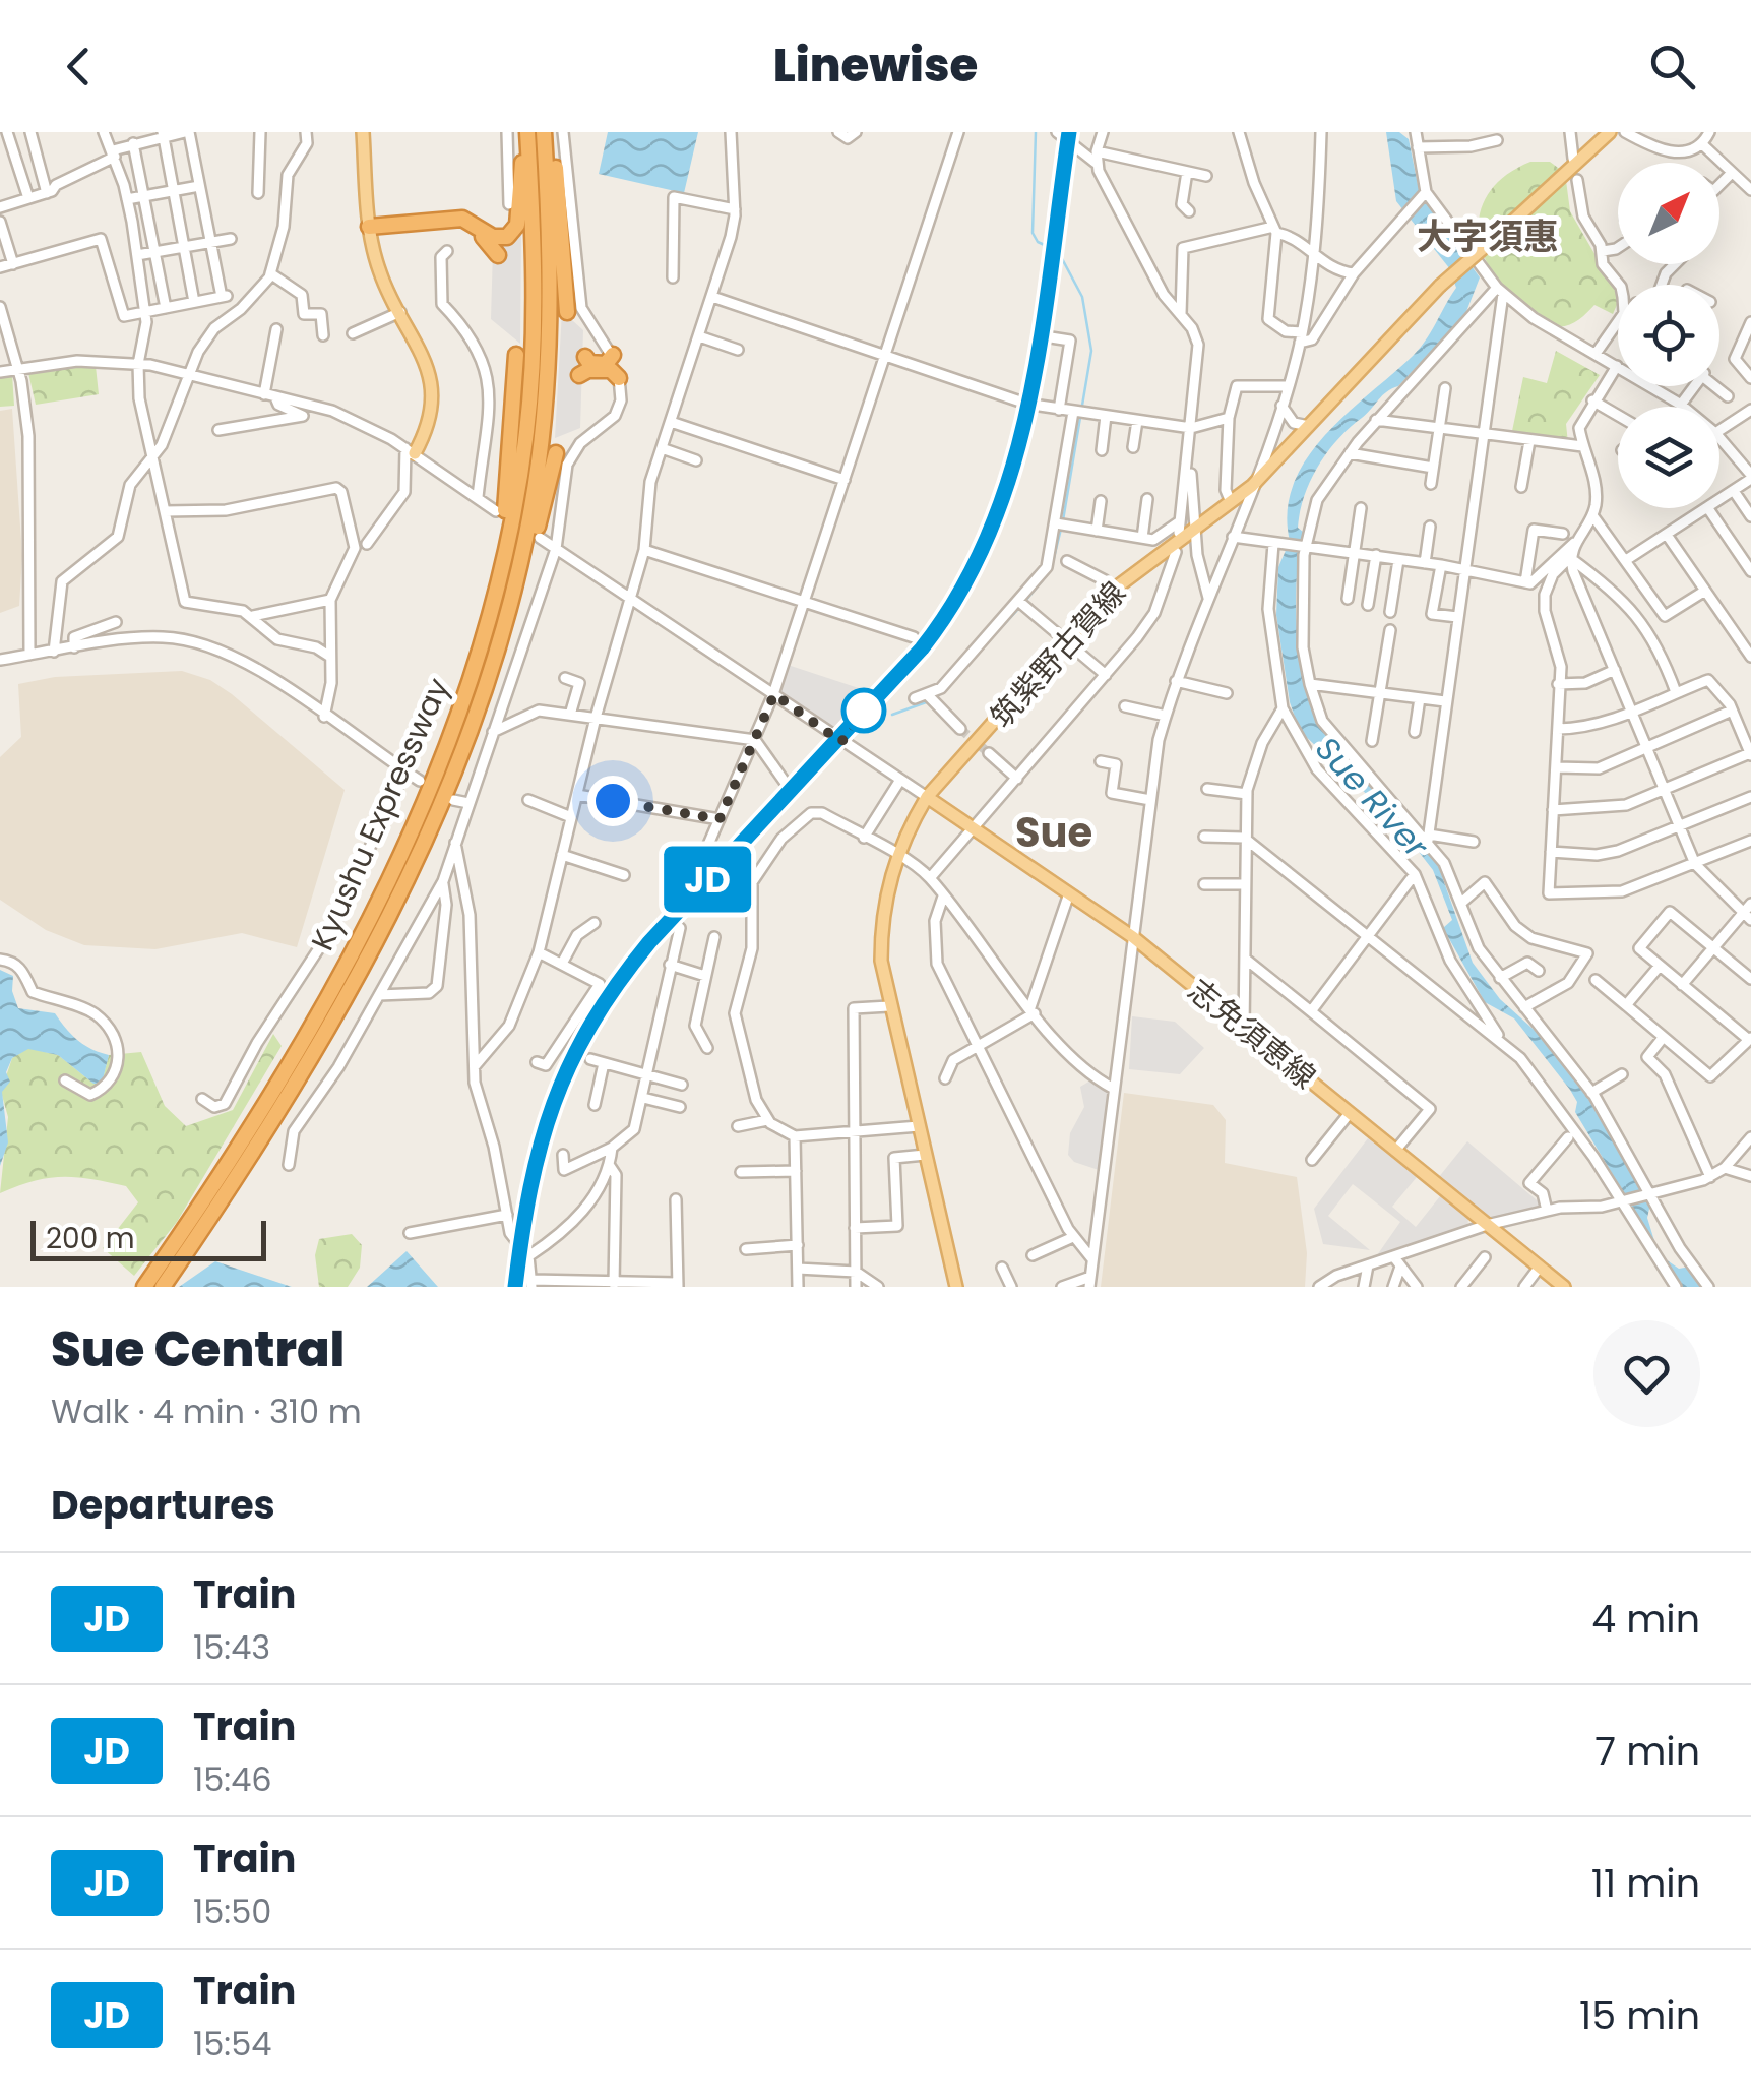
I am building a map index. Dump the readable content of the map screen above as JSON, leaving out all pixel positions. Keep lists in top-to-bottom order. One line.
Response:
{"streets":{"highway":["Kyushu Expressway"],"main road":["筑紫野古賀線","志免須恵線"]},"crossings":[["筑紫野古賀線","志免須恵線"]],"districts":["大字須惠","Sue"],"water":["Sue River"],"scale_bar":"200 m","north":"top right","page":{"header":"Linewise","on_map":"JD","scale":"200 m","heading":[["Sue Central","Walk · 4 min · 310 m"],"Departures"],"list":[{"mark":"JD","name":"Train","note":"15:43","value":"4 min"},{"mark":"JD","name":"Train","note":"15:46","value":"7 min"},{"mark":"JD","name":"Train","note":"15:50","value":"11 min"},{"mark":"JD","name":"Train","note":"15:54","value":"15 min"}]}}
